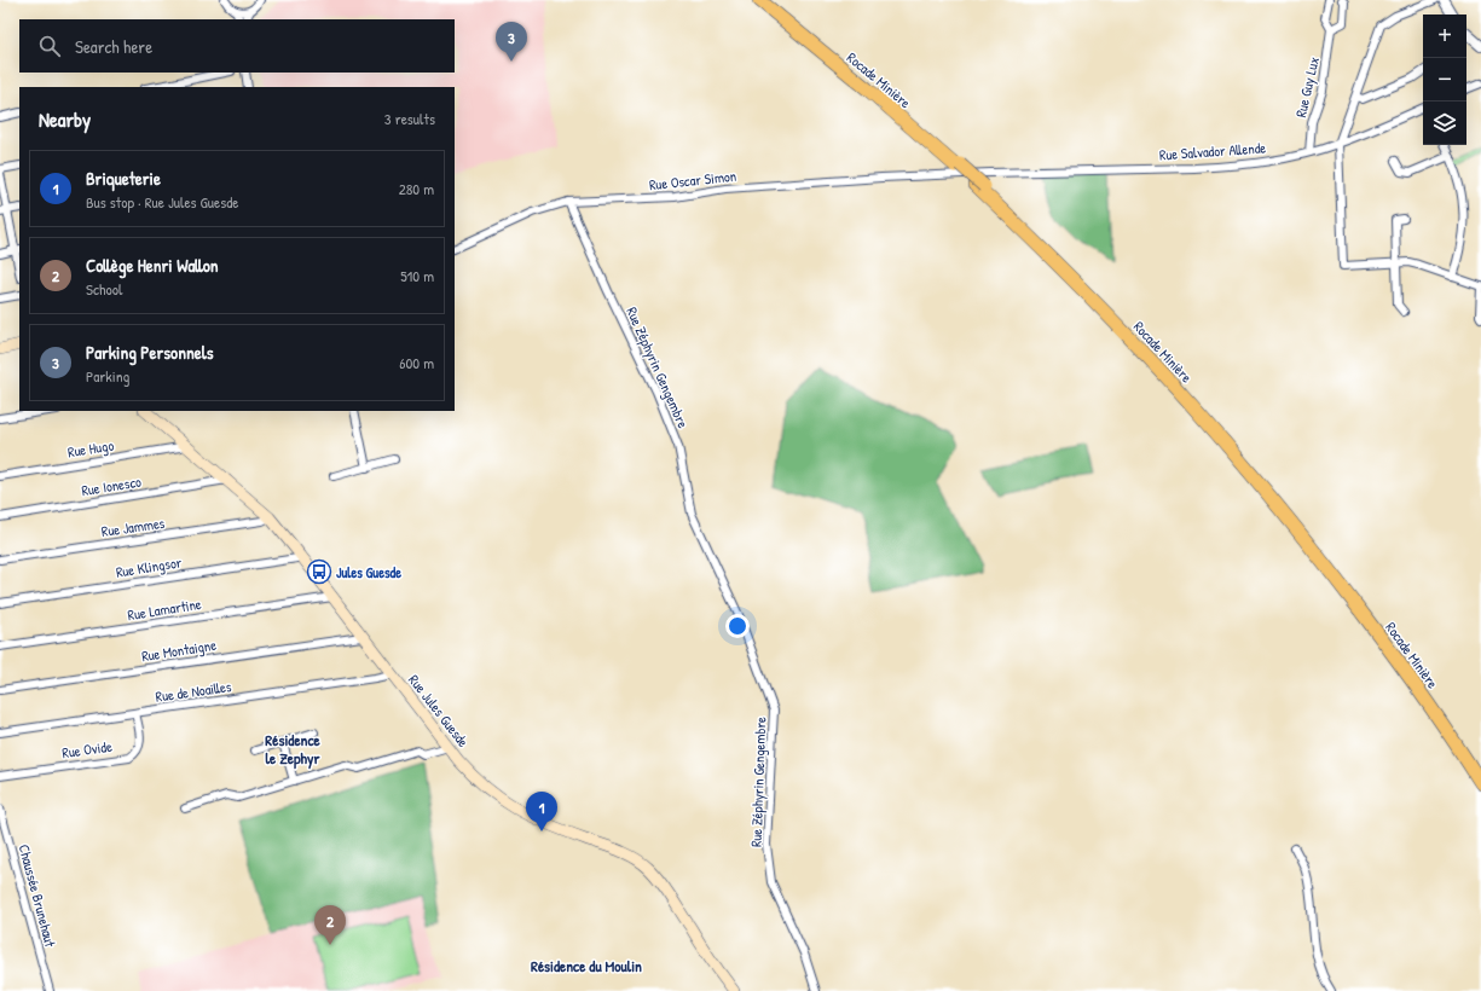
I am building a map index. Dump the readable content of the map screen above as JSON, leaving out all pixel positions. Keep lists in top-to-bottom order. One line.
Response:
{"streets":{"highway":["Rocade Minière"],"main road":["Rue Jules Guesde"],"street":["Rue Guy Lux","Rue Salvador Allende","Rue Oscar Simon","Rue Zéphyrin Gengembre","Rue Hugo","Rue Ionesco","Rue Jammes","Rue Klingsor","Rue Lamartine","Rue Montaigne","Rue de Noailles","Rue Ovide","Chaussée Brunehaut"]},"crossings":[["Rue Guy Lux","Rue Salvador Allende"],["Rue Salvador Allende","Rue Oscar Simon"],["Rue Oscar Simon","Rue Zéphyrin Gengembre"],["Rue Hugo","Rue Jules Guesde"],["Rue Ionesco","Rue Jules Guesde"],["Rue Jammes","Rue Jules Guesde"],["Rue Klingsor","Rue Jules Guesde"],["Rue Lamartine","Rue Jules Guesde"],["Rue Montaigne","Rue Jules Guesde"],["Rue de Noailles","Rue Jules Guesde"],["Rue de Noailles","Rue Ovide"]],"districts":["Résidence le Zephyr","Résidence du Moulin"],"places":{"bus stop":["Jules Guesde"]},"page":{"map_buttons":["+","−"],"search":"Search here","pins":["3","1","2"],"heading":["Nearby","3 results"],"list":[{"mark":"1","name":"Briqueterie","note":"Bus stop · Rue Jules Guesde","value":"280 m"},{"mark":"2","name":"Collège Henri Wallon","note":"School","value":"510 m"},{"mark":"3","name":"Parking Personnels","note":"Parking","value":"600 m"}]}}
